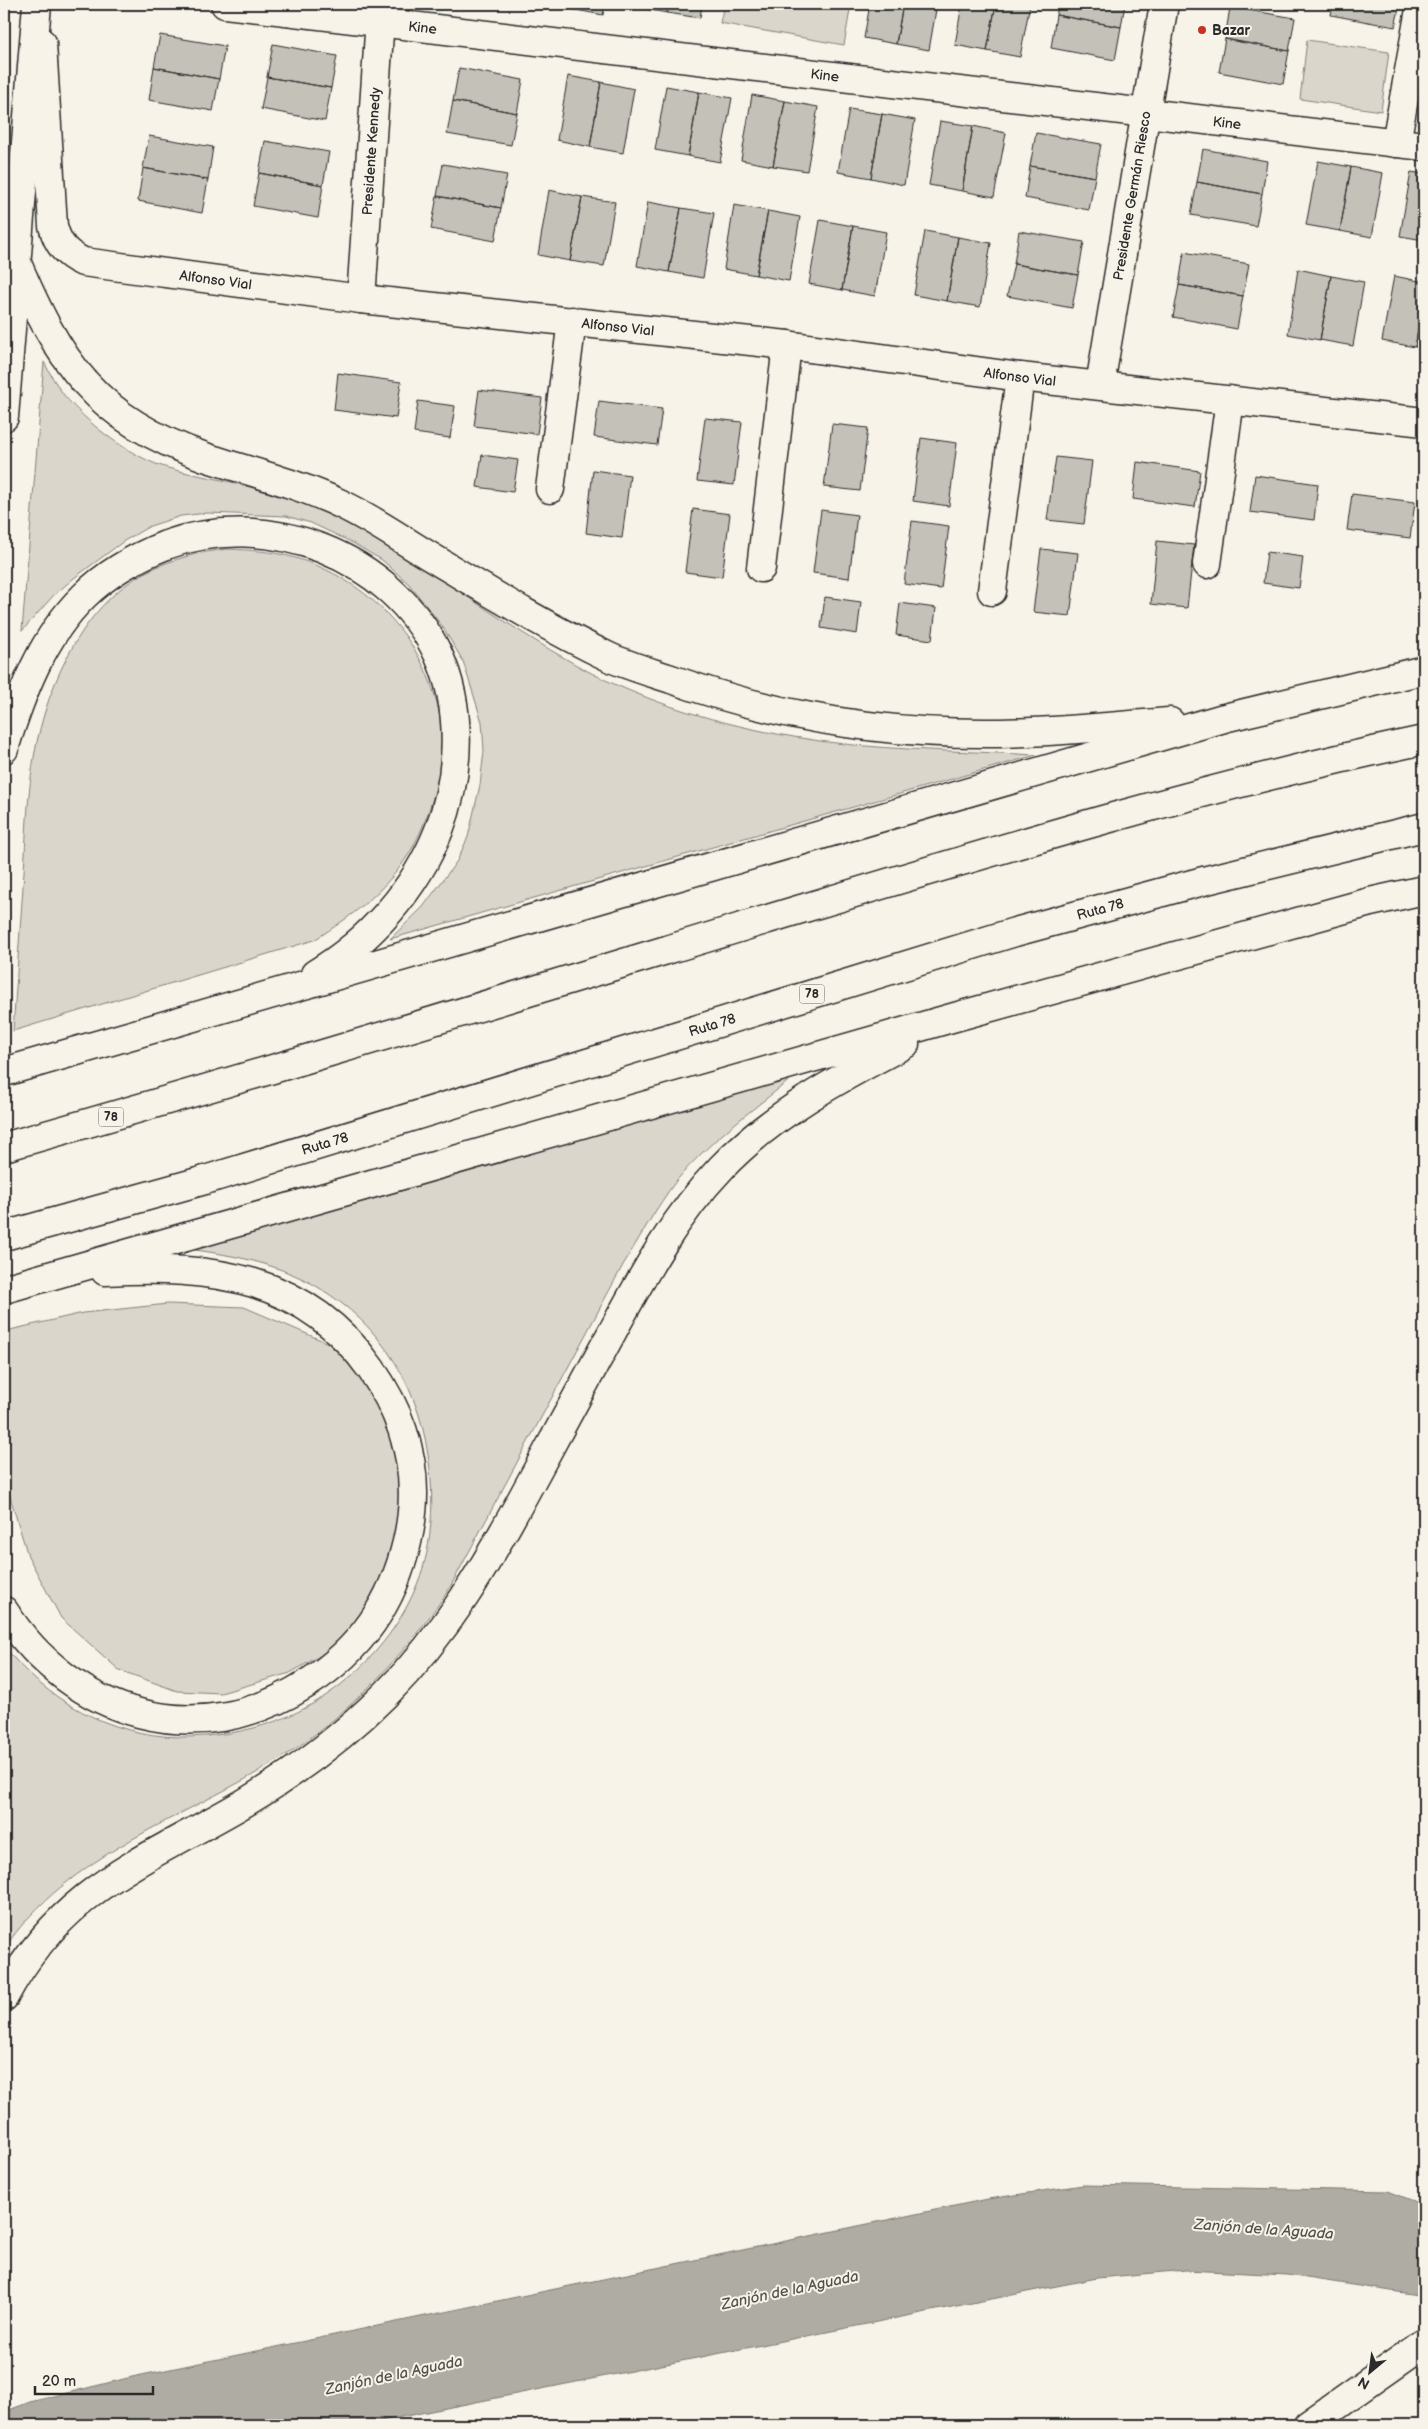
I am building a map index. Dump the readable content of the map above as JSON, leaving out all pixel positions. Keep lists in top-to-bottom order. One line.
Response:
{"streets":{"main road":["Kine","Presidente Kennedy","Presidente Germán Riesco","Alfonso Vial","Ruta 78","78"]},"crossings":[["Kine","Presidente Kennedy"],["Kine","Presidente Germán Riesco"],["Presidente Kennedy","Alfonso Vial"],["Presidente Germán Riesco","Alfonso Vial"]],"water":["Zanjón de la Aguada"],"places":["Bazar"],"scale_bar":"20 m","north":"bottom left"}
